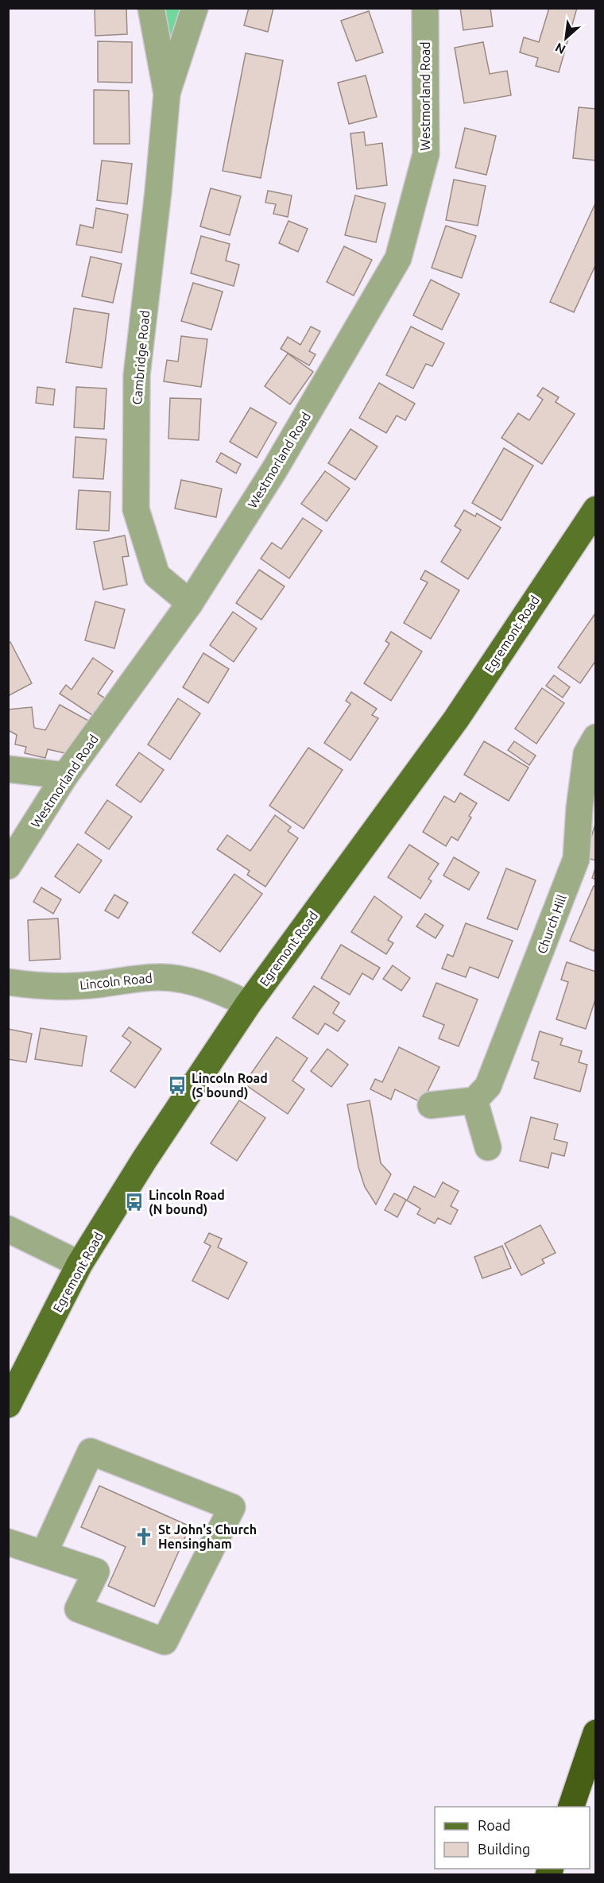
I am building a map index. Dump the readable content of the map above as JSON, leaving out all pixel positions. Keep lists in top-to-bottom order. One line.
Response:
{"streets":{"main road":["Egremont Road"],"street":["Westmorland Road","Cambridge Road","Church Hill","Lincoln Road"]},"crossings":[["Westmorland Road","Cambridge Road"],["Egremont Road","Lincoln Road"]],"places":{"bus stop":["Lincoln Road (S bound)","Lincoln Road (N bound)"],"church":["St John's Church Hensingham"]},"legend":["Road","Building"],"north":"bottom left"}
